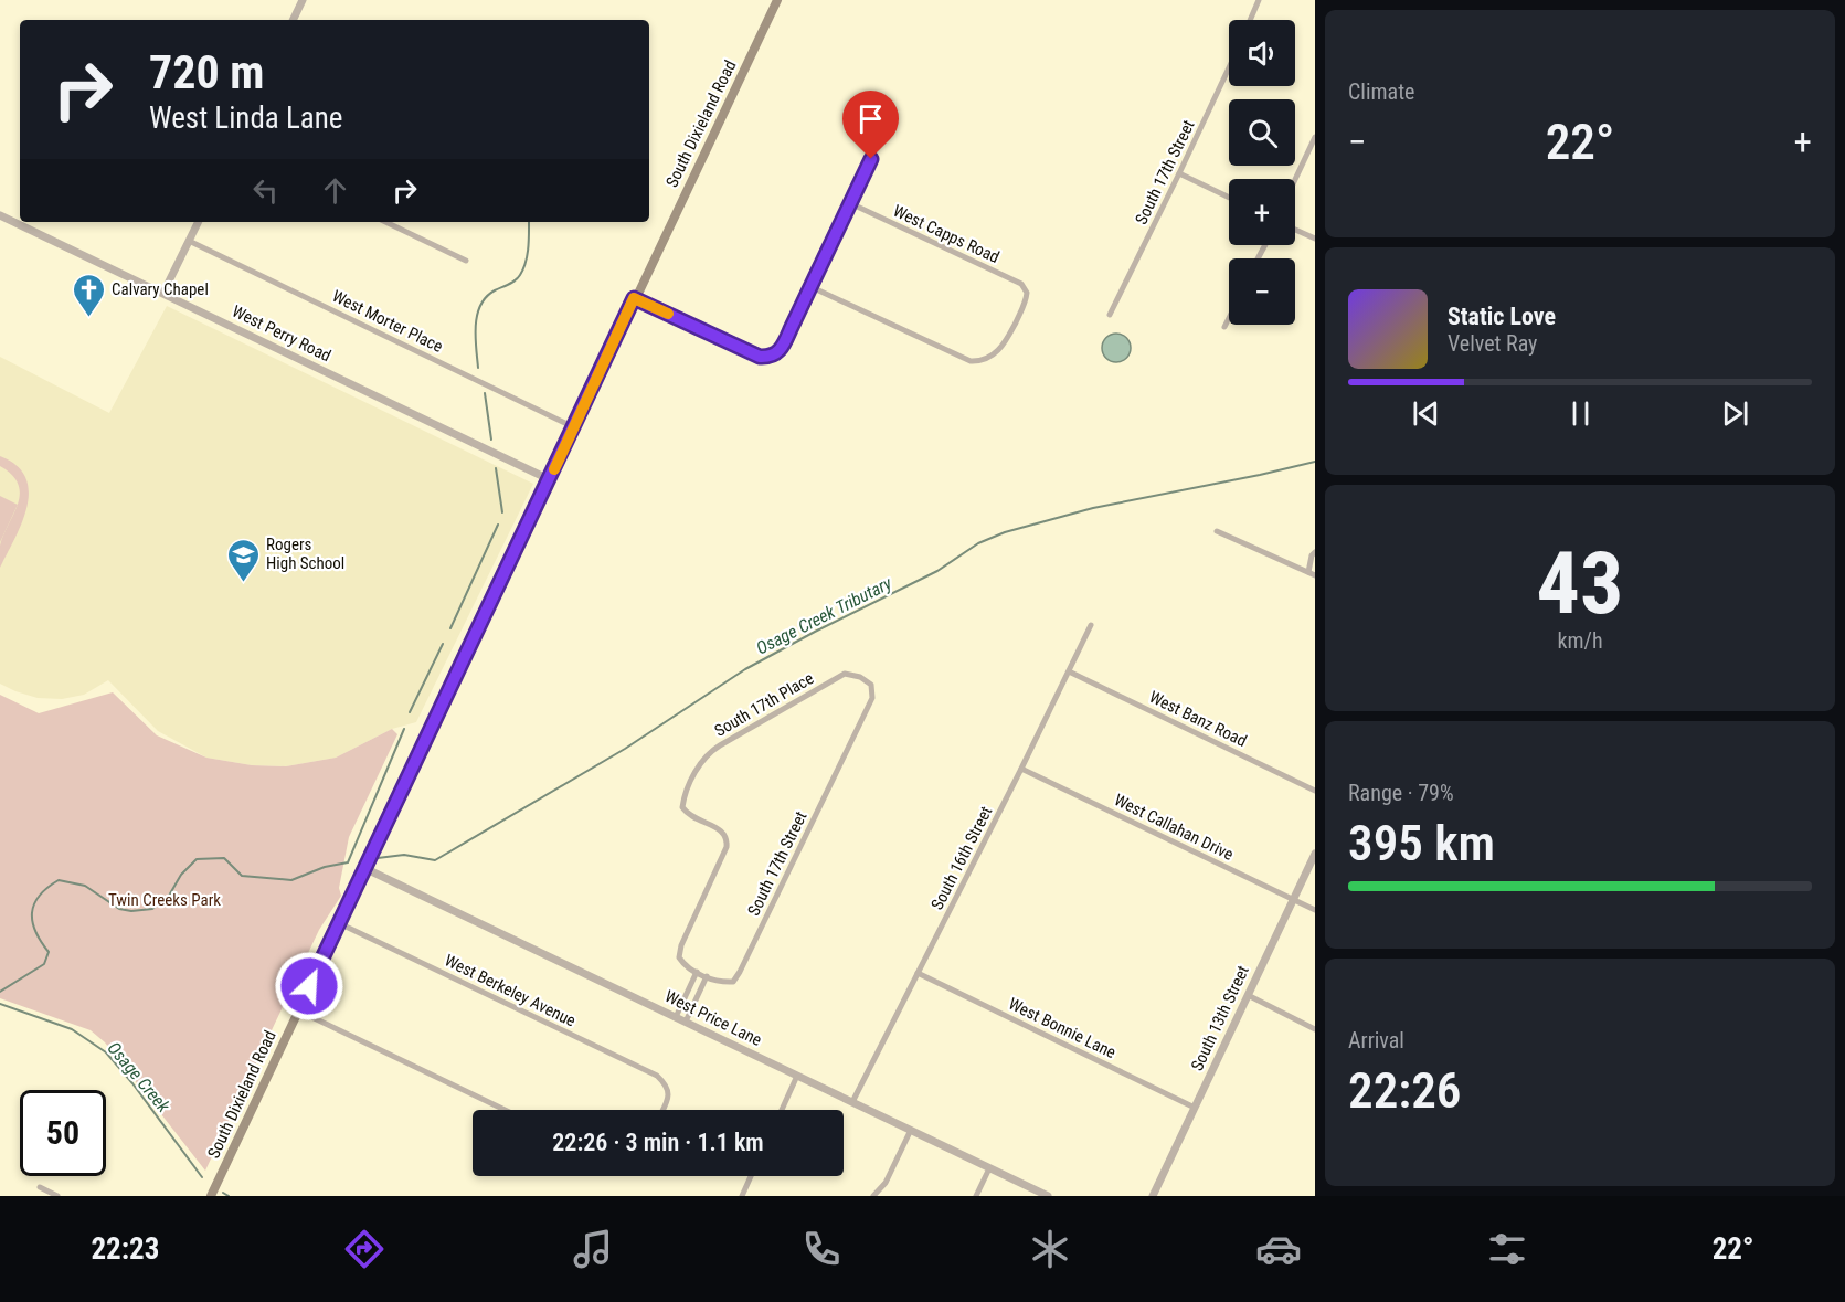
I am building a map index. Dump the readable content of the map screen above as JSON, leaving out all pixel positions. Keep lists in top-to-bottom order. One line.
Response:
{"streets":{"main road":["South Dixieland Road"],"street":["South 17th Street","West Capps Road","West Morter Place","West Perry Road","South 17th Place","West Banz Road","West Callahan Drive","South 16th Street","West Berkeley Avenue","West Price Lane","South 13th Street","West Bonnie Lane"]},"crossings":[["South Dixieland Road","West Morter Place"],["South Dixieland Road","West Perry Road"],["South Dixieland Road","West Berkeley Avenue"],["South Dixieland Road","West Price Lane"],["South 17th Street","South 17th Place"],["West Banz Road","South 16th Street"],["West Callahan Drive","South 16th Street"],["West Callahan Drive","South 13th Street"],["South 16th Street","West Price Lane"],["South 16th Street","West Bonnie Lane"],["South 13th Street","West Bonnie Lane"]],"water":["Osage Creek Tributary","Osage Creek"],"parks":["Twin Creeks Park"],"places":{"church":["Calvary Chapel"],"school or university":["Rogers High School"]},"page":{"tile":["Climate",["43","km/h"],["Range · 79%","395 km"],["Arrival","22:26"]],"map_buttons":["+","−"],"turn":["720 m","West Linda Lane"],"heat":["−","22°","+"],"song":["Static Love","Velvet Ray"],"limit":"50","trip":"22:26 · 3 min · 1.1 km","tabs":["22:23","22°"]}}
